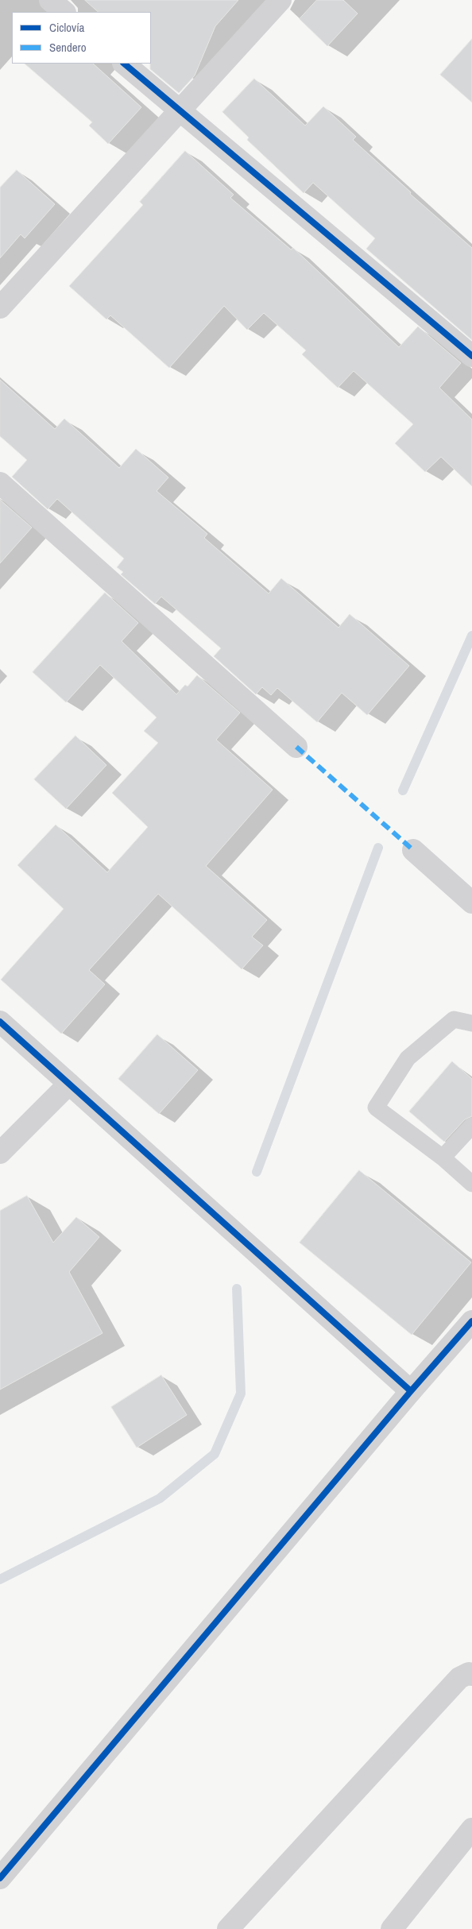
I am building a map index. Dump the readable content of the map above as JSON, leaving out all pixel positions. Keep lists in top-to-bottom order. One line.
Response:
{"legend":["Ciclovía","Sendero"]}
